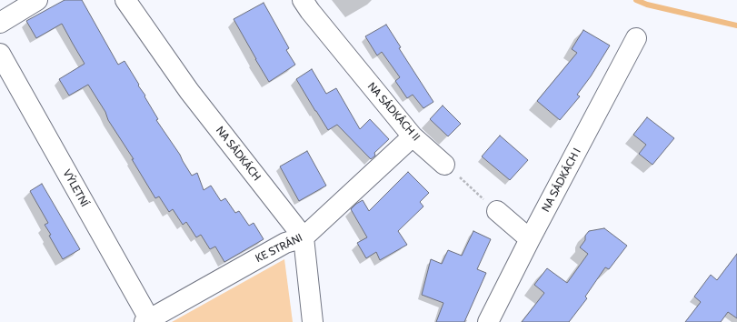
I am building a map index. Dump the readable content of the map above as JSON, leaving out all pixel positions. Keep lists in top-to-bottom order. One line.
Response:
{"streets":{"street":["NA SÁDKÁCH II","NA SÁDKÁCH","NA SÁDKÁCH I","VÝLETNÍ","KE STRÁNI"]},"crossings":[["NA SÁDKÁCH II","KE STRÁNI"],["NA SÁDKÁCH","KE STRÁNI"],["VÝLETNÍ","KE STRÁNI"]]}
